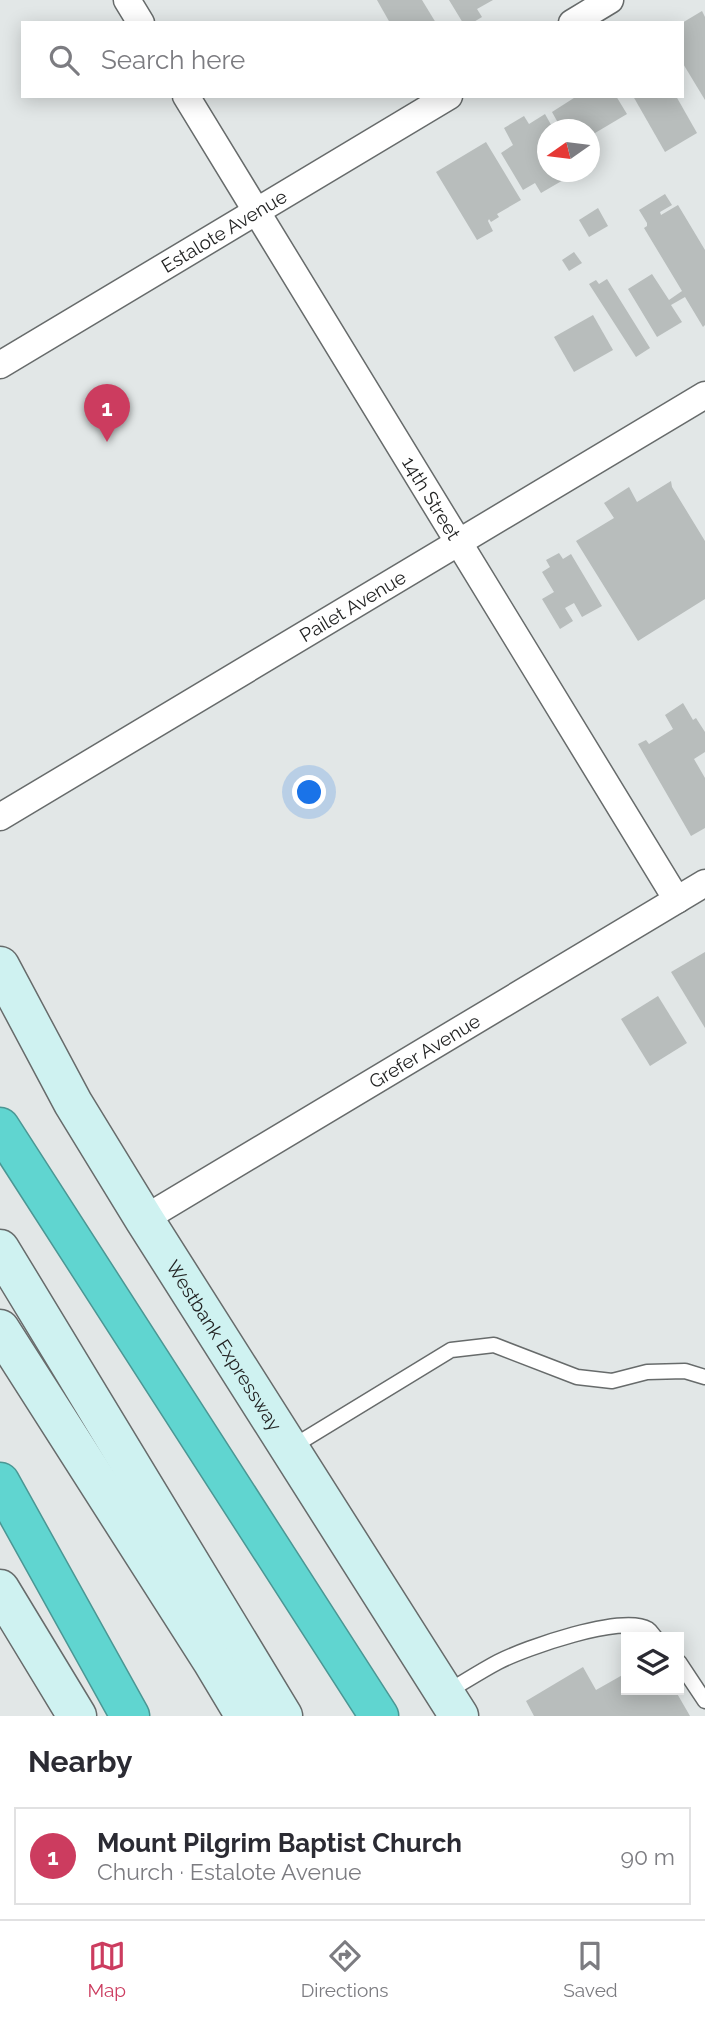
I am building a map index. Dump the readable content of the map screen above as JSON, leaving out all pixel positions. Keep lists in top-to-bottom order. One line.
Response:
{"streets":{"street":["Estalote Avenue","14th Street","Pailet Avenue","Grefer Avenue","Westbank Expressway"]},"crossings":[["Estalote Avenue","14th Street"],["14th Street","Pailet Avenue"],["14th Street","Grefer Avenue"],["Grefer Avenue","Westbank Expressway"]],"north":"left","page":{"search":"Search here","pins":"1","heading":"Nearby","list":[{"mark":"1","name":"Mount Pilgrim Baptist Church","note":"Church · Estalote Avenue","value":"90 m"}],"nav":["Map","Directions","Saved"]}}
